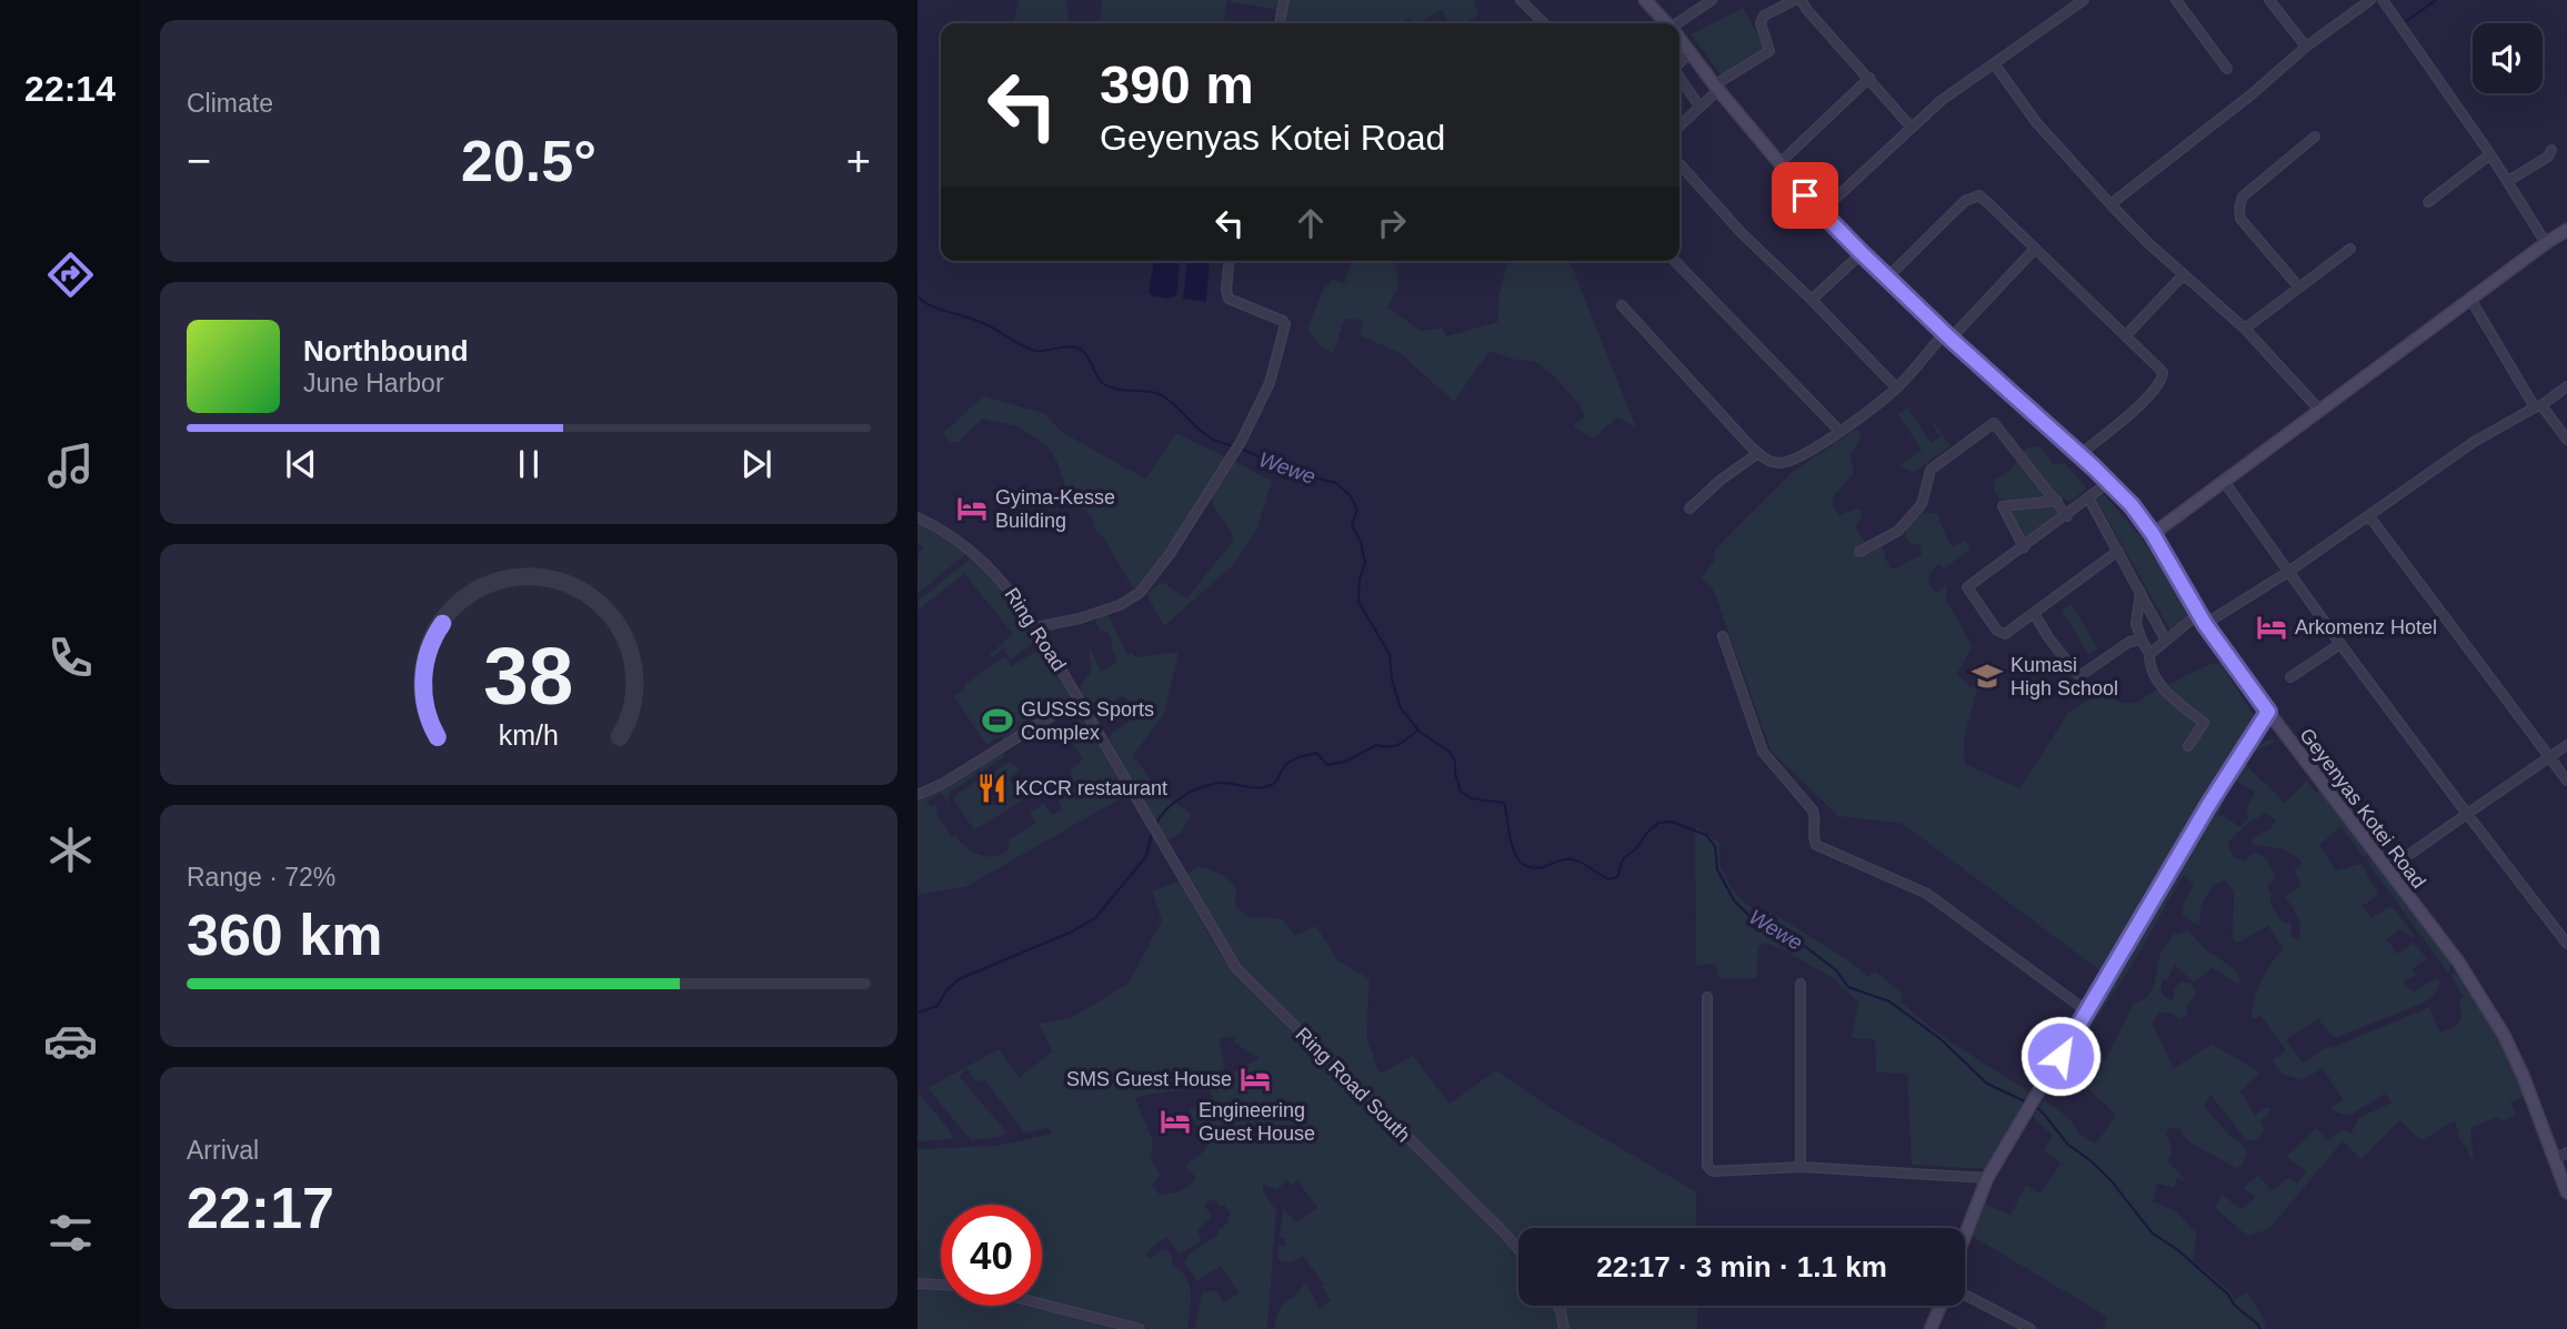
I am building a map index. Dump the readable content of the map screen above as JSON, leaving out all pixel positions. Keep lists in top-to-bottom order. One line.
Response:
{"streets":{"street":["Ring Road","Geyenyas Kotei Road","Ring Road South"]},"crossings":[["Ring Road","Ring Road South"]],"water":["Wewe"],"places":{"hotel":["Gyima-Kesse Building","Arkomenz Hotel","SMS Guest House","Engineering Guest House"],"school or university":["Kumasi High School"],"sports":["GUSSS Sports Complex"],"restaurant":["KCCR restaurant"]},"page":{"tabs":"22:14","tile":["Climate",["Range · 72%","360 km"],["Arrival","22:17"]],"turn":["390 m","Geyenyas Kotei Road"],"heat":["−","20.5°","+"],"song":["Northbound","June Harbor"],"limit":"40","trip":"22:17 · 3 min · 1.1 km","gauge":["38","km/h"]}}
